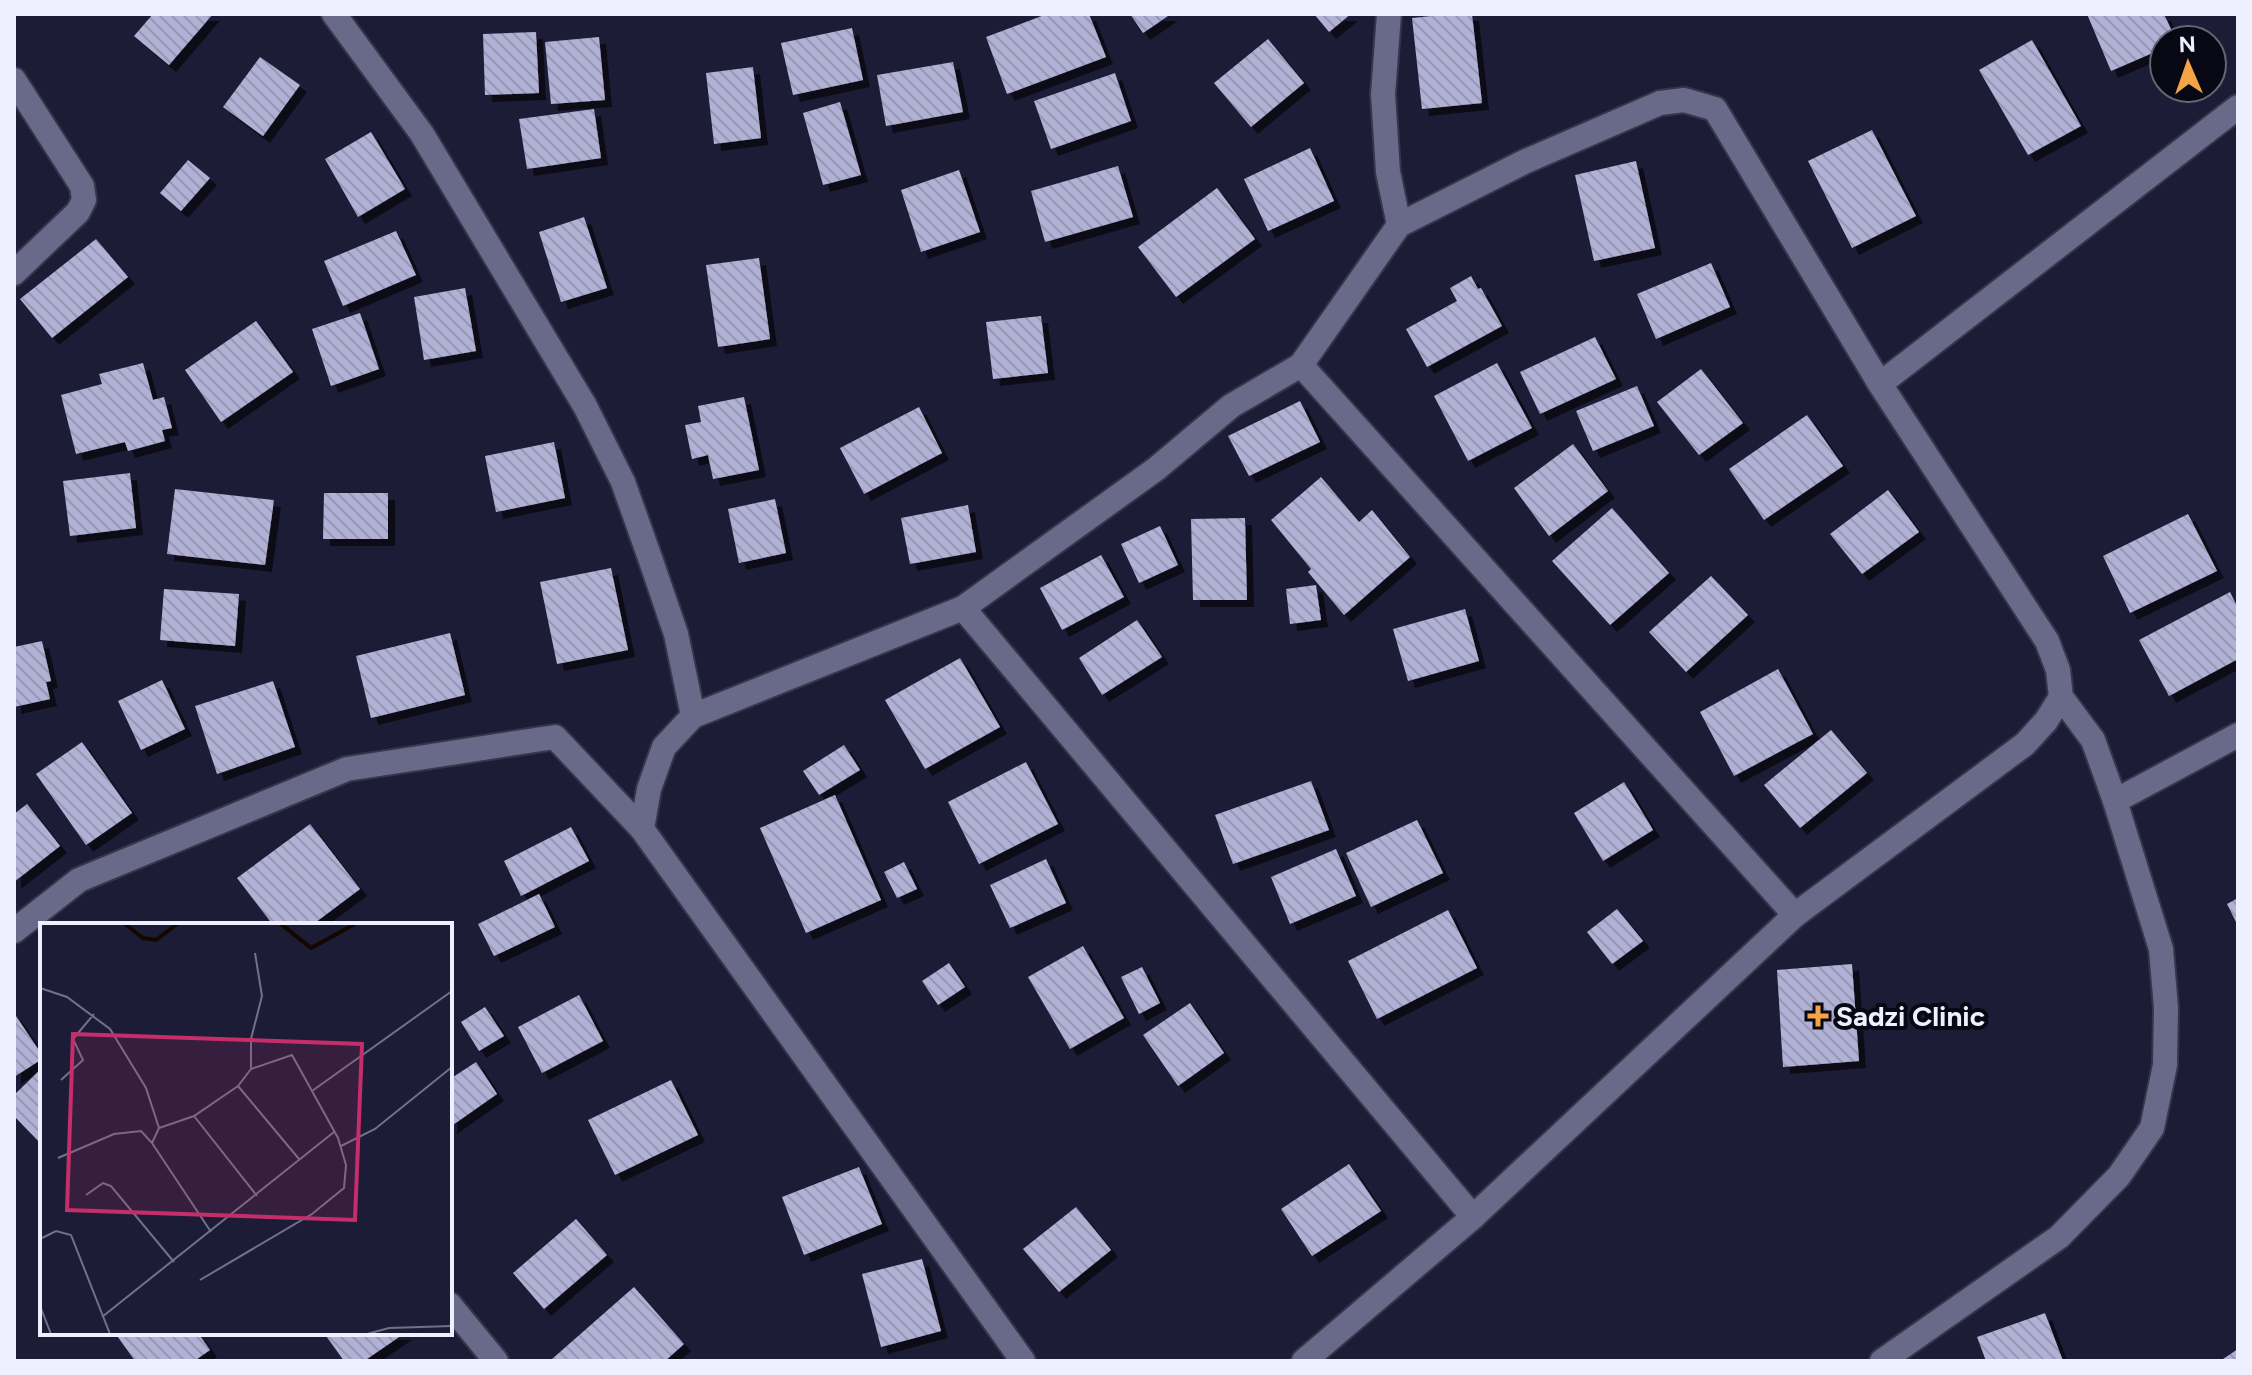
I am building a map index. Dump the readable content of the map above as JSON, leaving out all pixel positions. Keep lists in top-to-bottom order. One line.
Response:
{"places":{"health":["Sadzi Clinic"]},"north":"top"}
